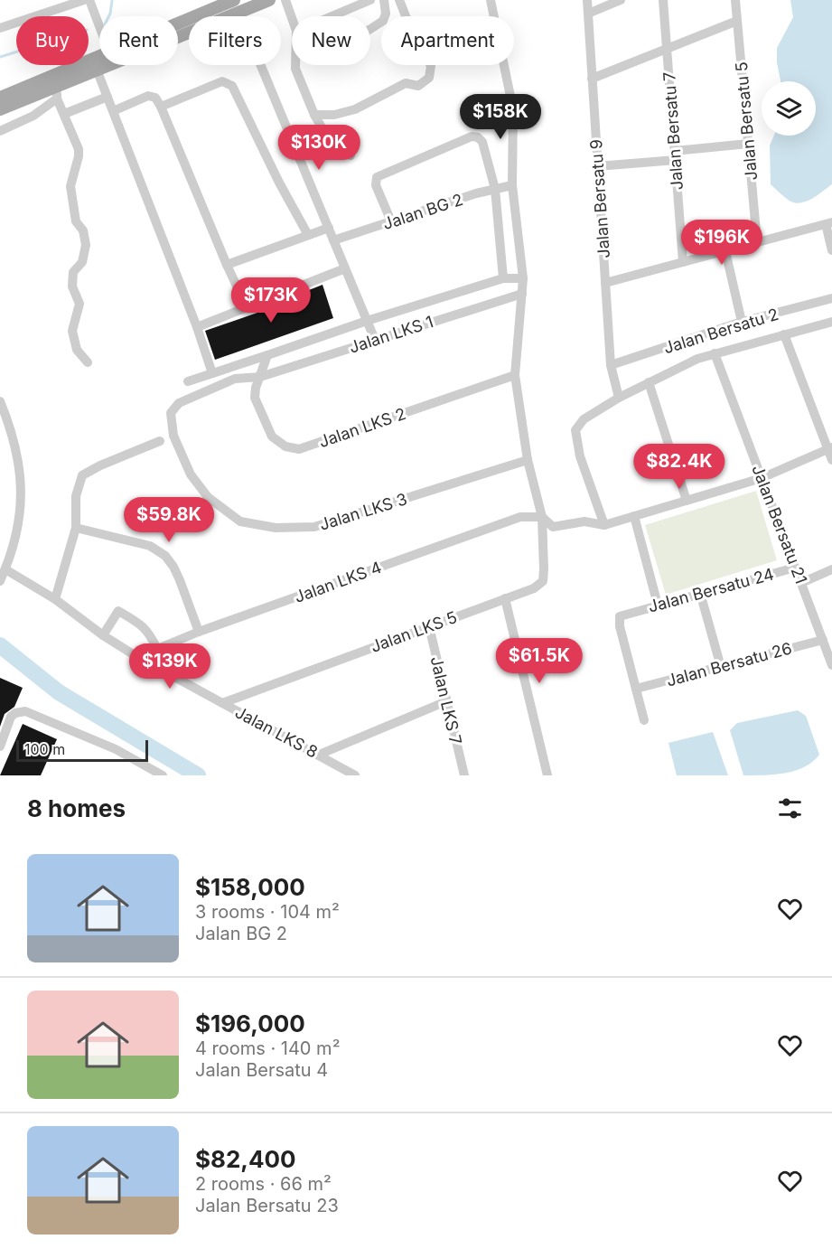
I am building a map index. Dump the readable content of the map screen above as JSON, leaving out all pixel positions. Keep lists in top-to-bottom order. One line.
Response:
{"streets":{"street":["Jalan Bersatu 5","Jalan Bersatu 7","Jalan Bersatu 9","Jalan BG 2","Jalan Bersatu 2","Jalan LKS 1","Jalan LKS 2","Jalan LKS 3","Jalan Bersatu 21","Jalan LKS 4","Jalan Bersatu 24","Jalan LKS 5","Jalan Bersatu 26","Jalan LKS 7","Jalan LKS 8"]},"crossings":[["Jalan Bersatu 9","Jalan Bersatu 2"],["Jalan LKS 1","Jalan LKS 2"],["Jalan LKS 1","Jalan LKS 3"],["Jalan Bersatu 21","Jalan Bersatu 24"],["Jalan Bersatu 21","Jalan Bersatu 26"],["Jalan LKS 4","Jalan LKS 5"],["Jalan LKS 4","Jalan LKS 8"],["Jalan Bersatu 24","Jalan Bersatu 26"],["Jalan LKS 5","Jalan LKS 7"],["Jalan LKS 5","Jalan LKS 8"]],"scale_bar":"100 m","page":{"chip":["Buy","Rent","Filters","New","Apartment"],"price":["$158K","$130K","$196K","$173K","$82.4K","$59.8K","$61.5K","$139K"],"scale":"100 m","heading":"8 homes","list":[{"name":"$158,000","note":"3 rooms · 104 m² · Jalan BG 2"},{"name":"$196,000","note":"4 rooms · 140 m² · Jalan Bersatu 4"},{"name":"$82,400","note":"2 rooms · 66 m² · Jalan Bersatu 23"}]}}
